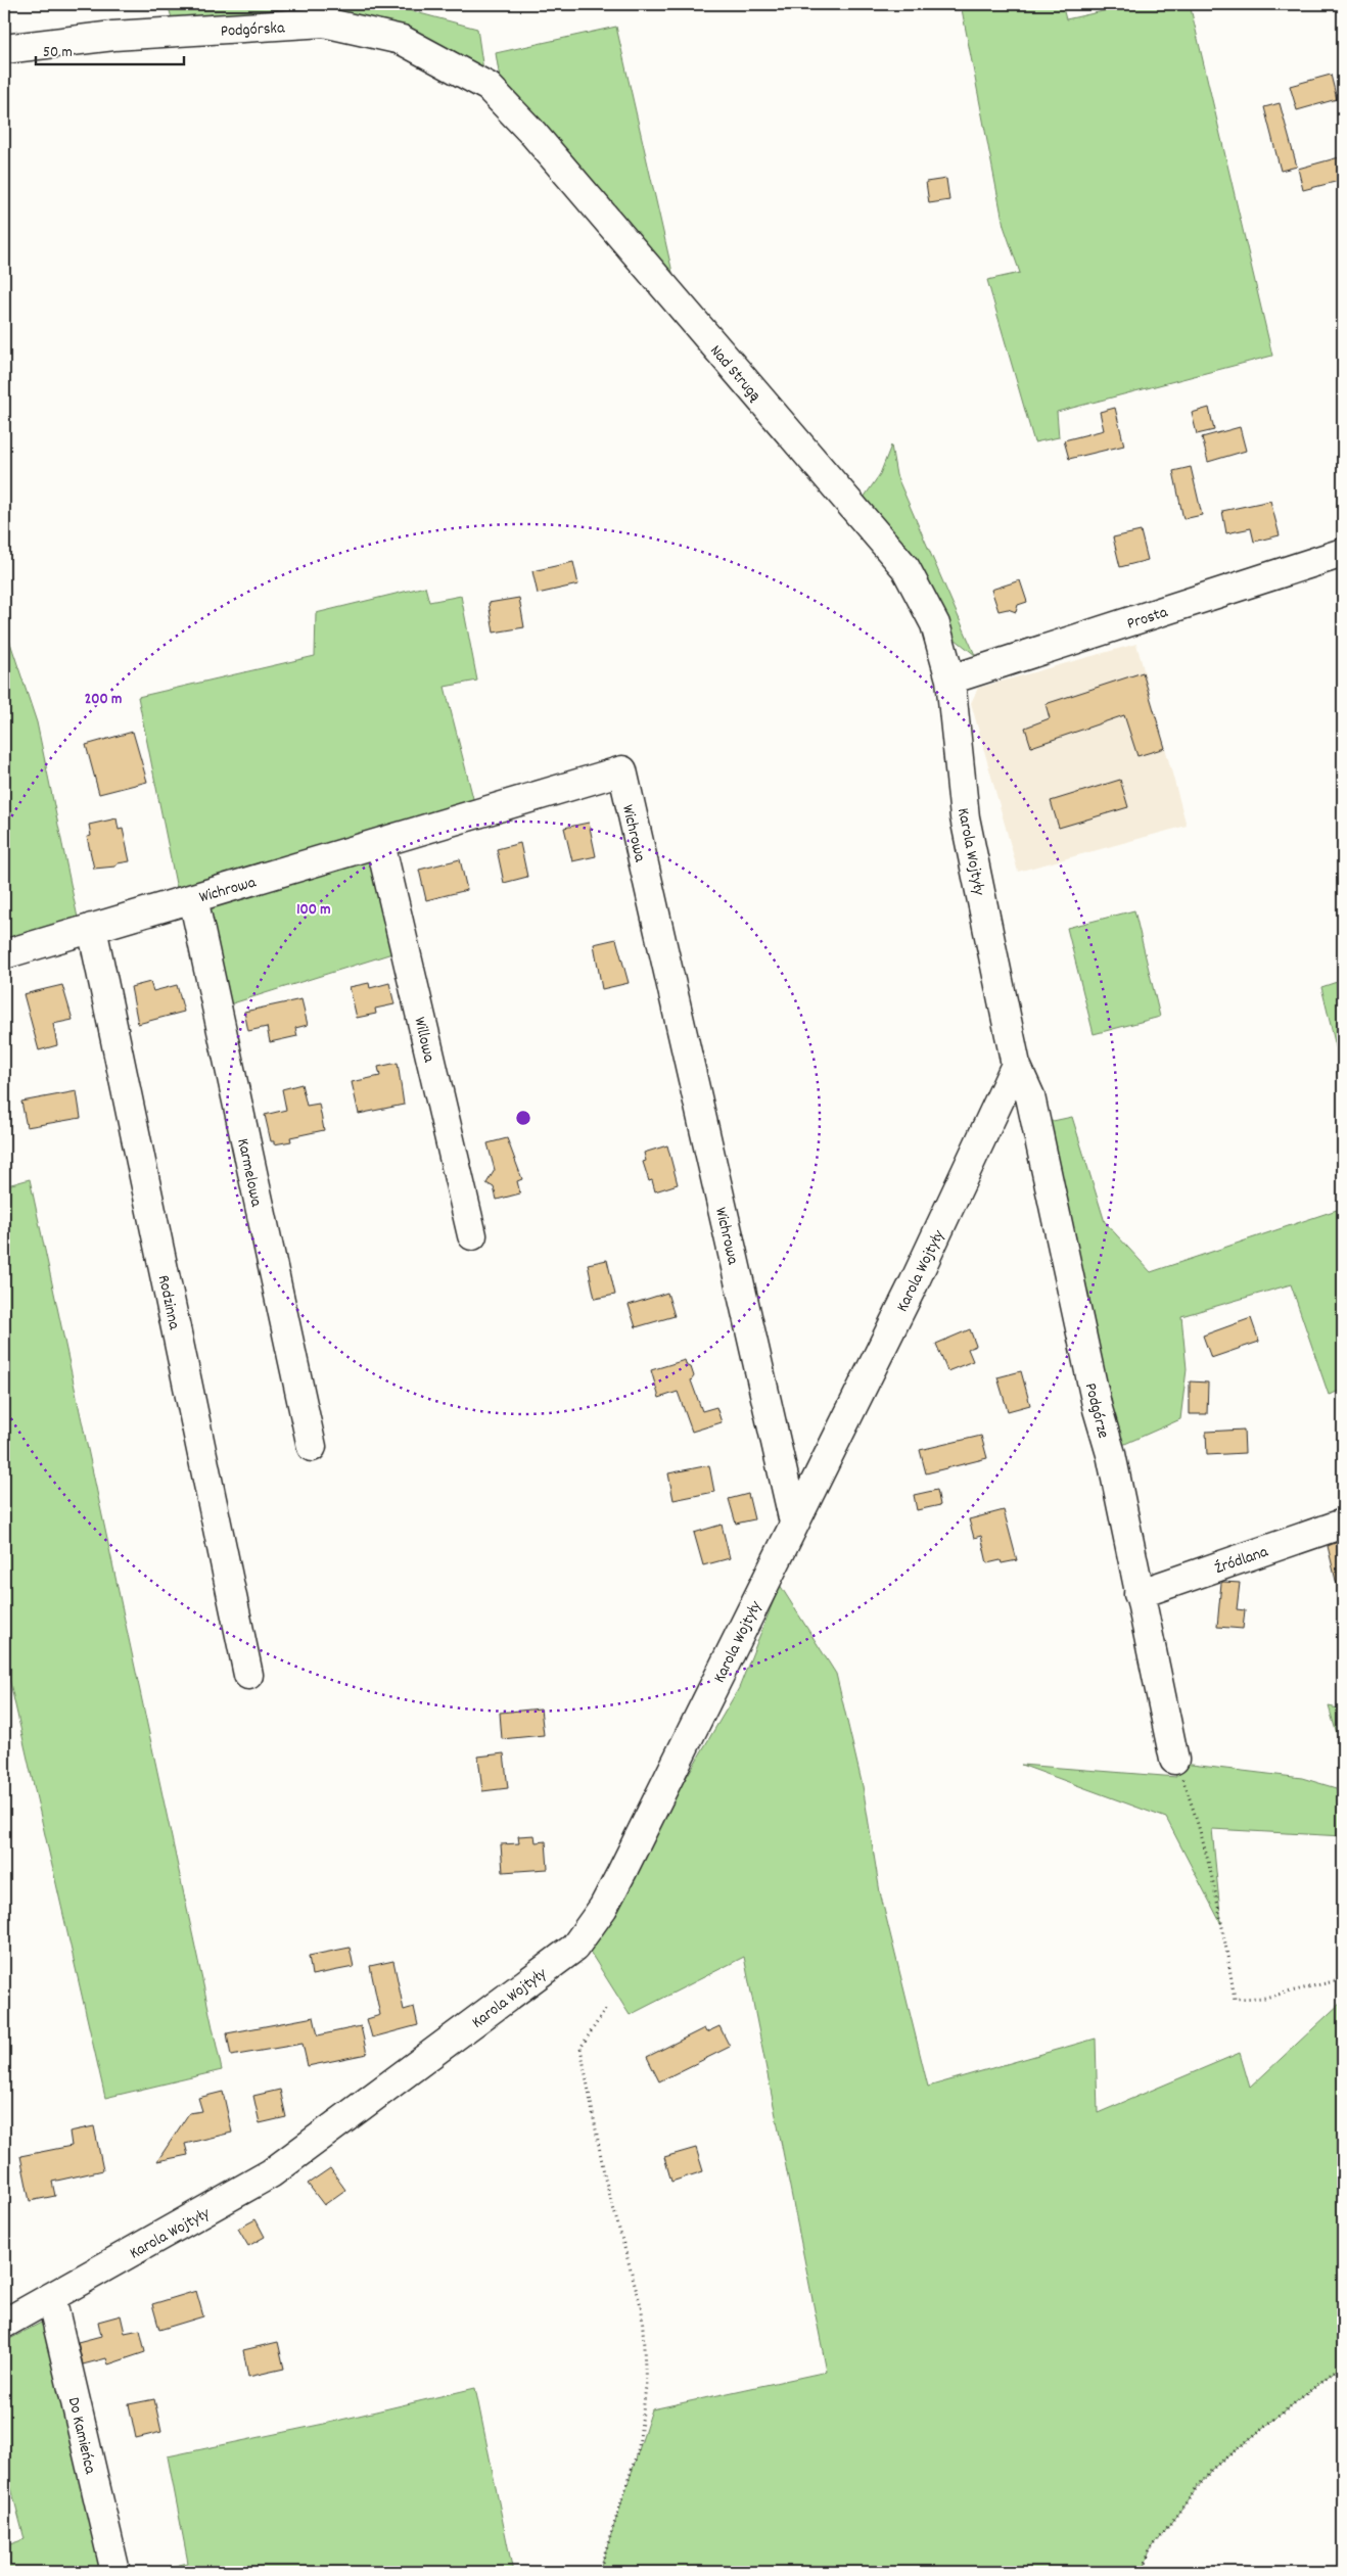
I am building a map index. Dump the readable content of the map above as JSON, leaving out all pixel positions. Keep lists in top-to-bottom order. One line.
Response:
{"streets":{"street":["Podgórska","Nad Strugą","Prosta","Wichrowa","Karola Wojtyły","Willowa","Karmelowa","Rodzinna","Podgórze","Źródlana","Do Kamieńca"]},"crossings":[["Podgórska","Nad Strugą"],["Nad Strugą","Prosta"],["Nad Strugą","Karola Wojtyły"],["Prosta","Karola Wojtyły"],["Wichrowa","Karola Wojtyły"],["Wichrowa","Willowa"],["Wichrowa","Karmelowa"],["Wichrowa","Rodzinna"],["Karola Wojtyły","Podgórze"],["Karola Wojtyły","Do Kamieńca"],["Podgórze","Źródlana"]],"scale_bar":"50 m","rings":["200 m","100 m"]}
